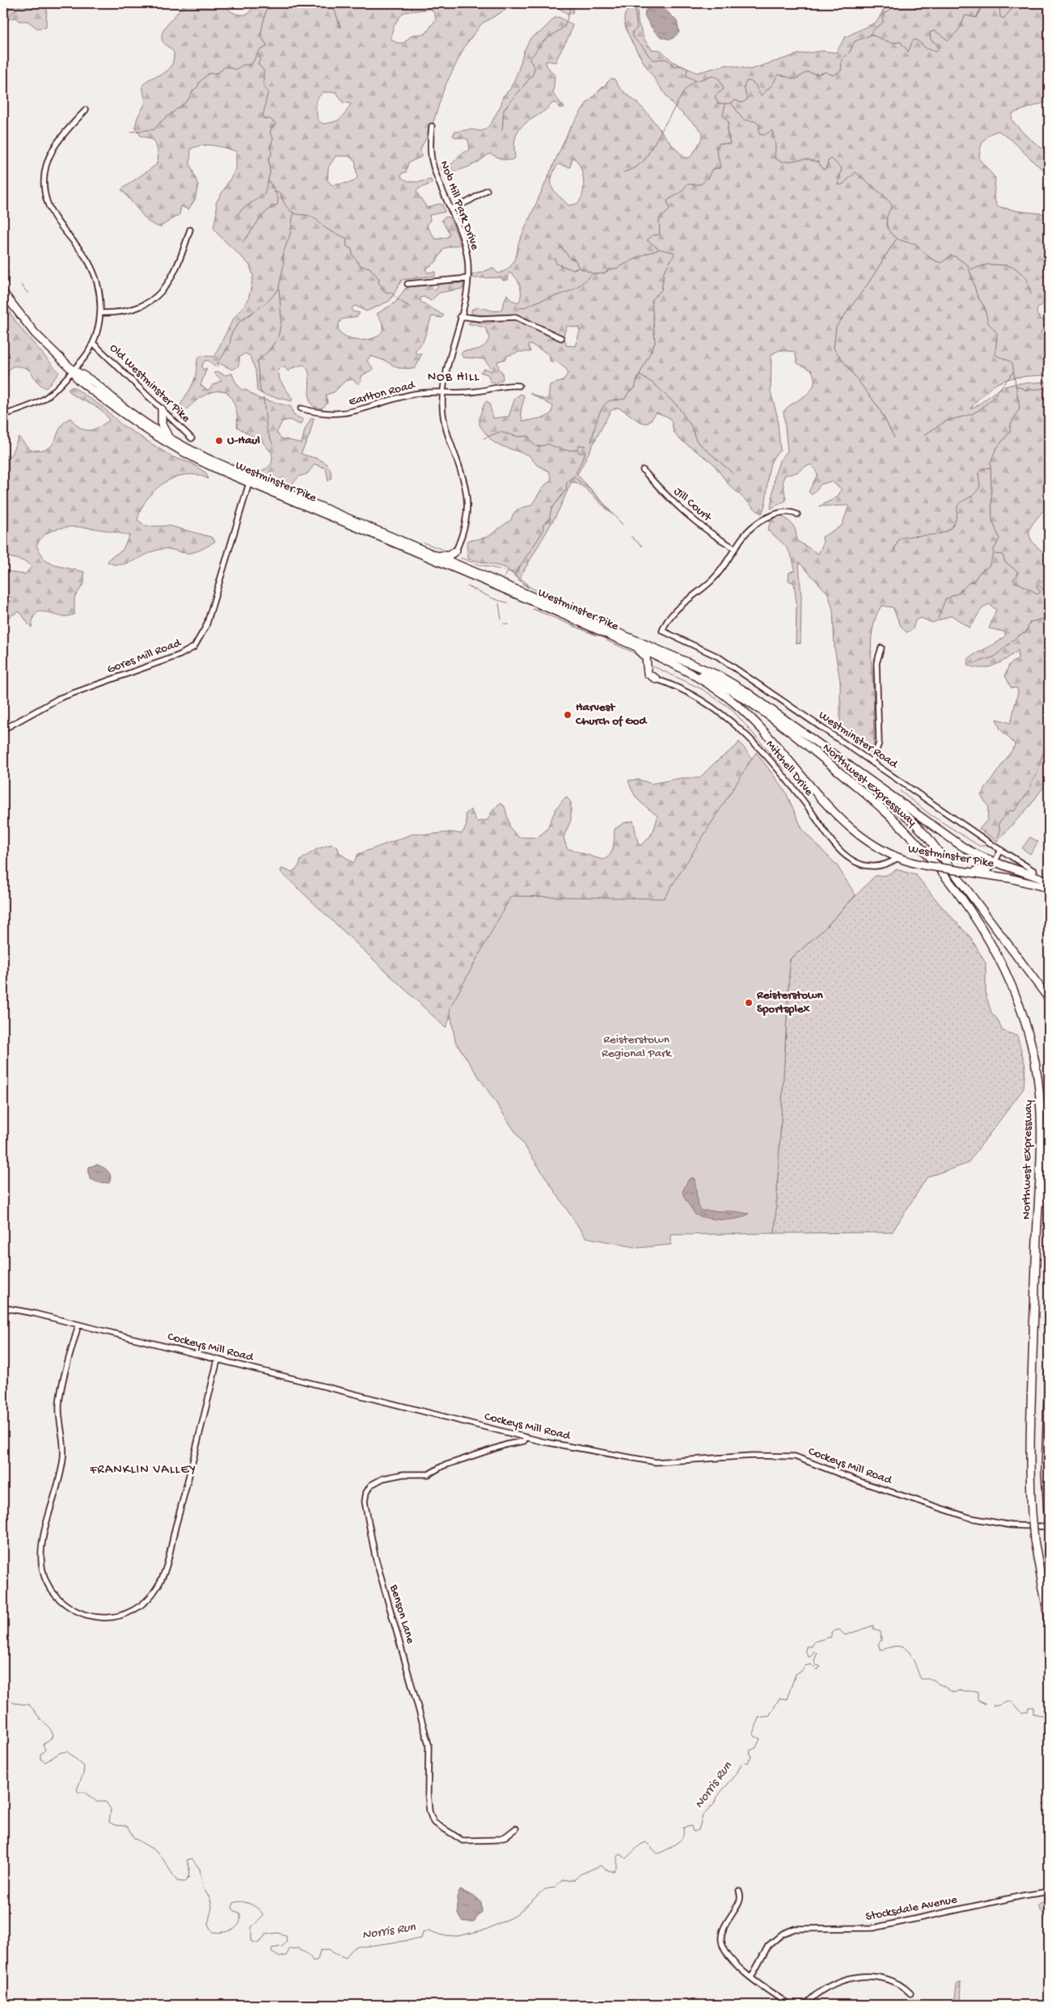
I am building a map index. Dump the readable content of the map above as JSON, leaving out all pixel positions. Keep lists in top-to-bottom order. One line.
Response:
{"streets":{"highway":["Westminster Pike","Northwest Expressway"],"street":["Nob Hill Park Drive","Old Westminster Pike","Earlton Road","Jill Court","Gores Mill Road","Westminster Road","Mitchell Drive","Cockeys Mill Road","Benson Lane","Stocksdale Avenue"]},"crossings":[["Nob Hill Park Drive","Earlton Road"],["Westminster Pike","Gores Mill Road"],["Westminster Pike","Westminster Road"],["Westminster Pike","Mitchell Drive"],["Westminster Pike","Northwest Expressway"],["Jill Court","Westminster Road"],["Cockeys Mill Road","Benson Lane"]],"districts":["NOB HILL","FRANKLIN VALLEY"],"water":["Norris Run"],"parks":["Reisterstown Regional Park"],"places":["U-Haul","Harvest Church of God","Reisterstown Sportsplex"]}
